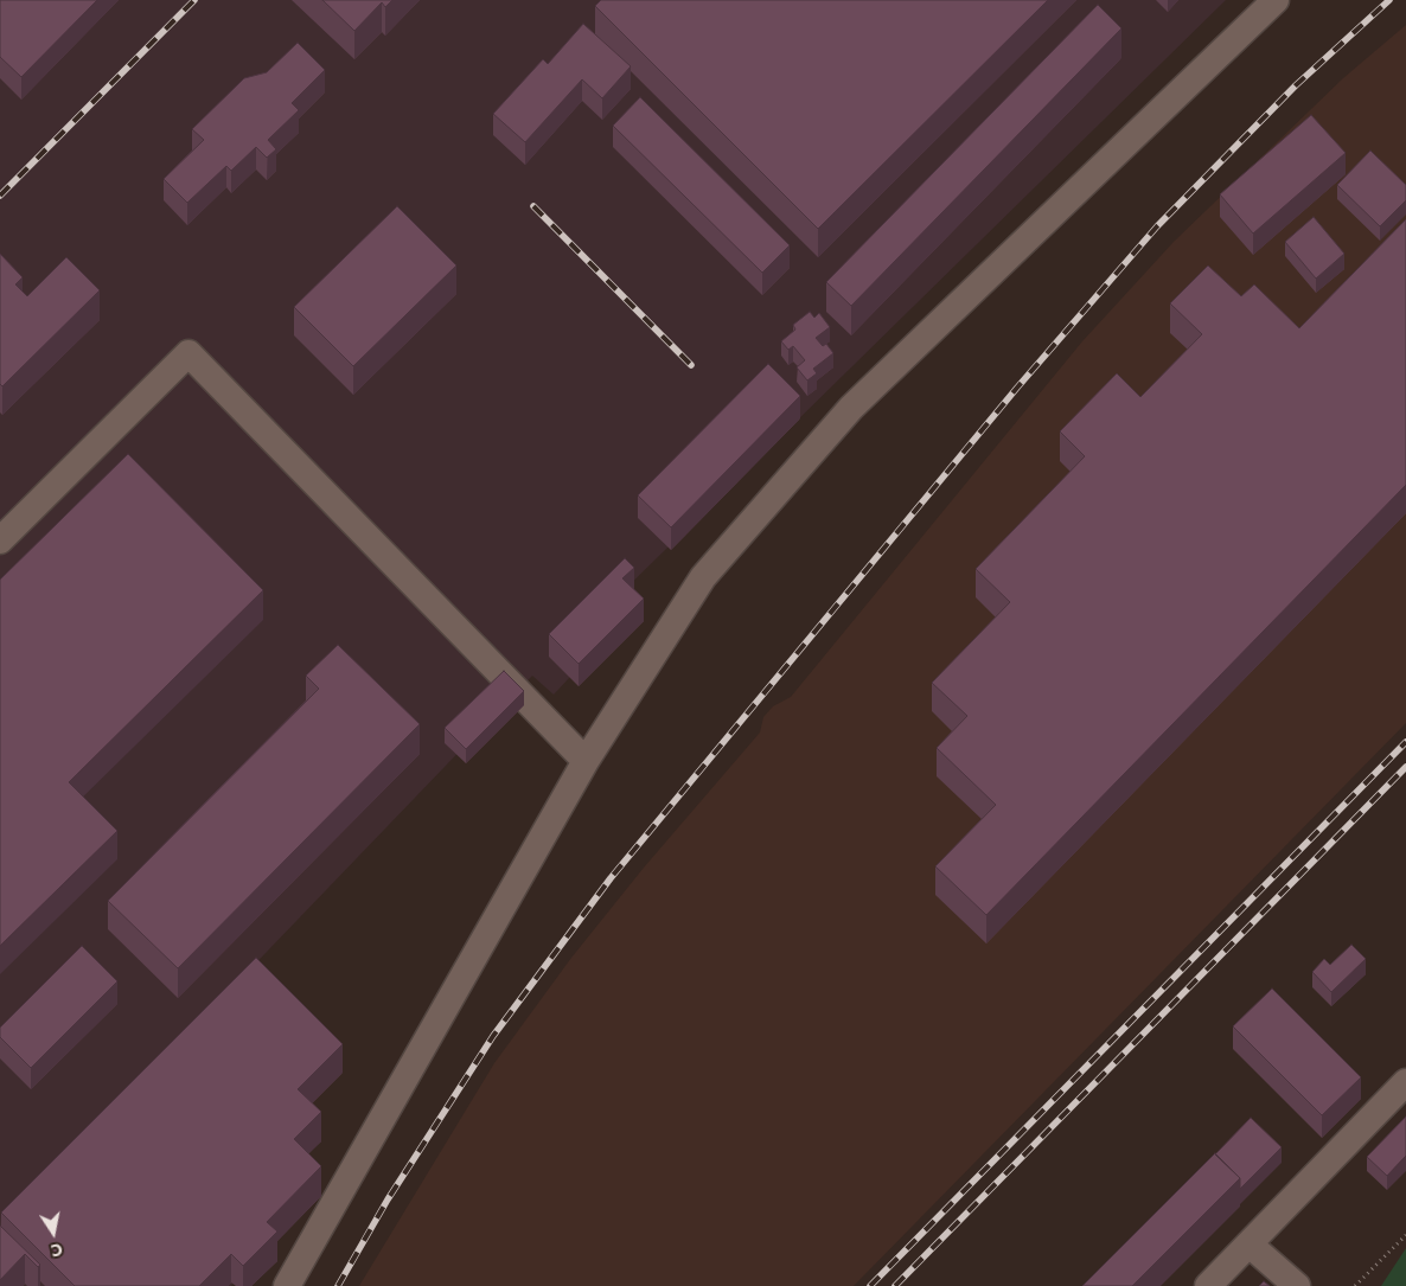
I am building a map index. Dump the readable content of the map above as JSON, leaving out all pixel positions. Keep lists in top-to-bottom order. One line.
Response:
{"north":"bottom"}
